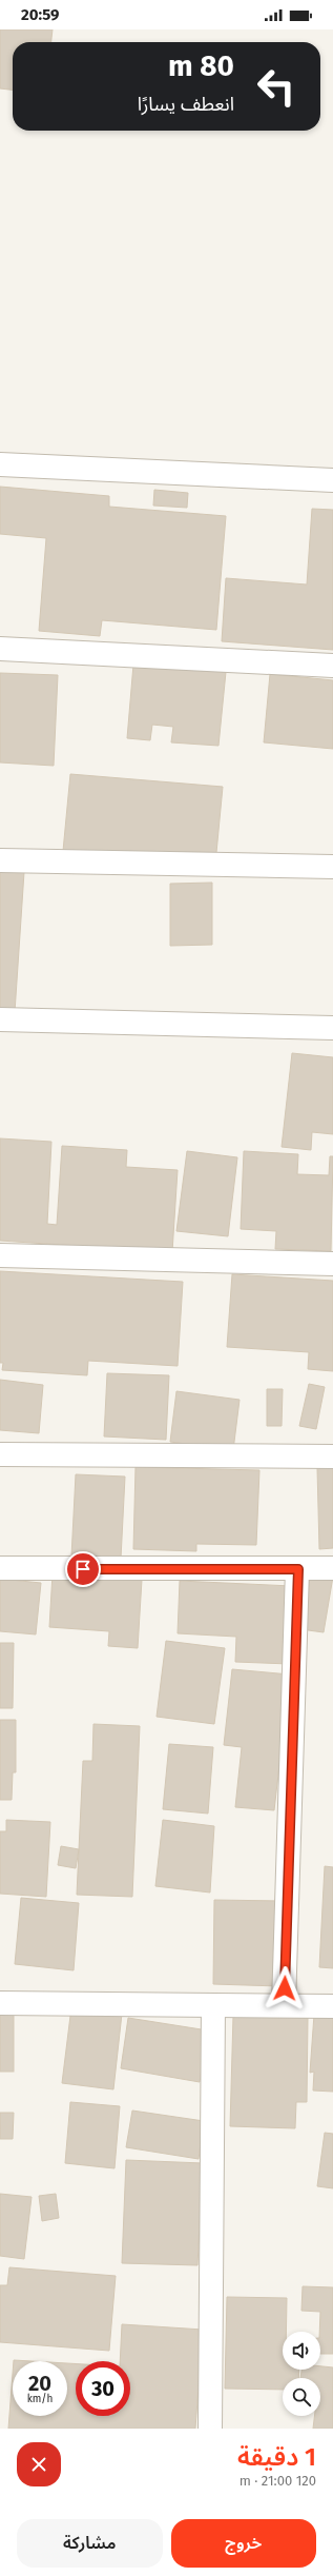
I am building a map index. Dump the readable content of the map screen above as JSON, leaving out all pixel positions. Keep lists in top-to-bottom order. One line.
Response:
{"page":{"status":"20:59","turn":["80 m","انعطف يسارًا"],"speed":"20 km/h","limit":"30","heading":["1 دقيقة","120 m · 21:00"],"buttons":["خروج","مشاركة"]}}
